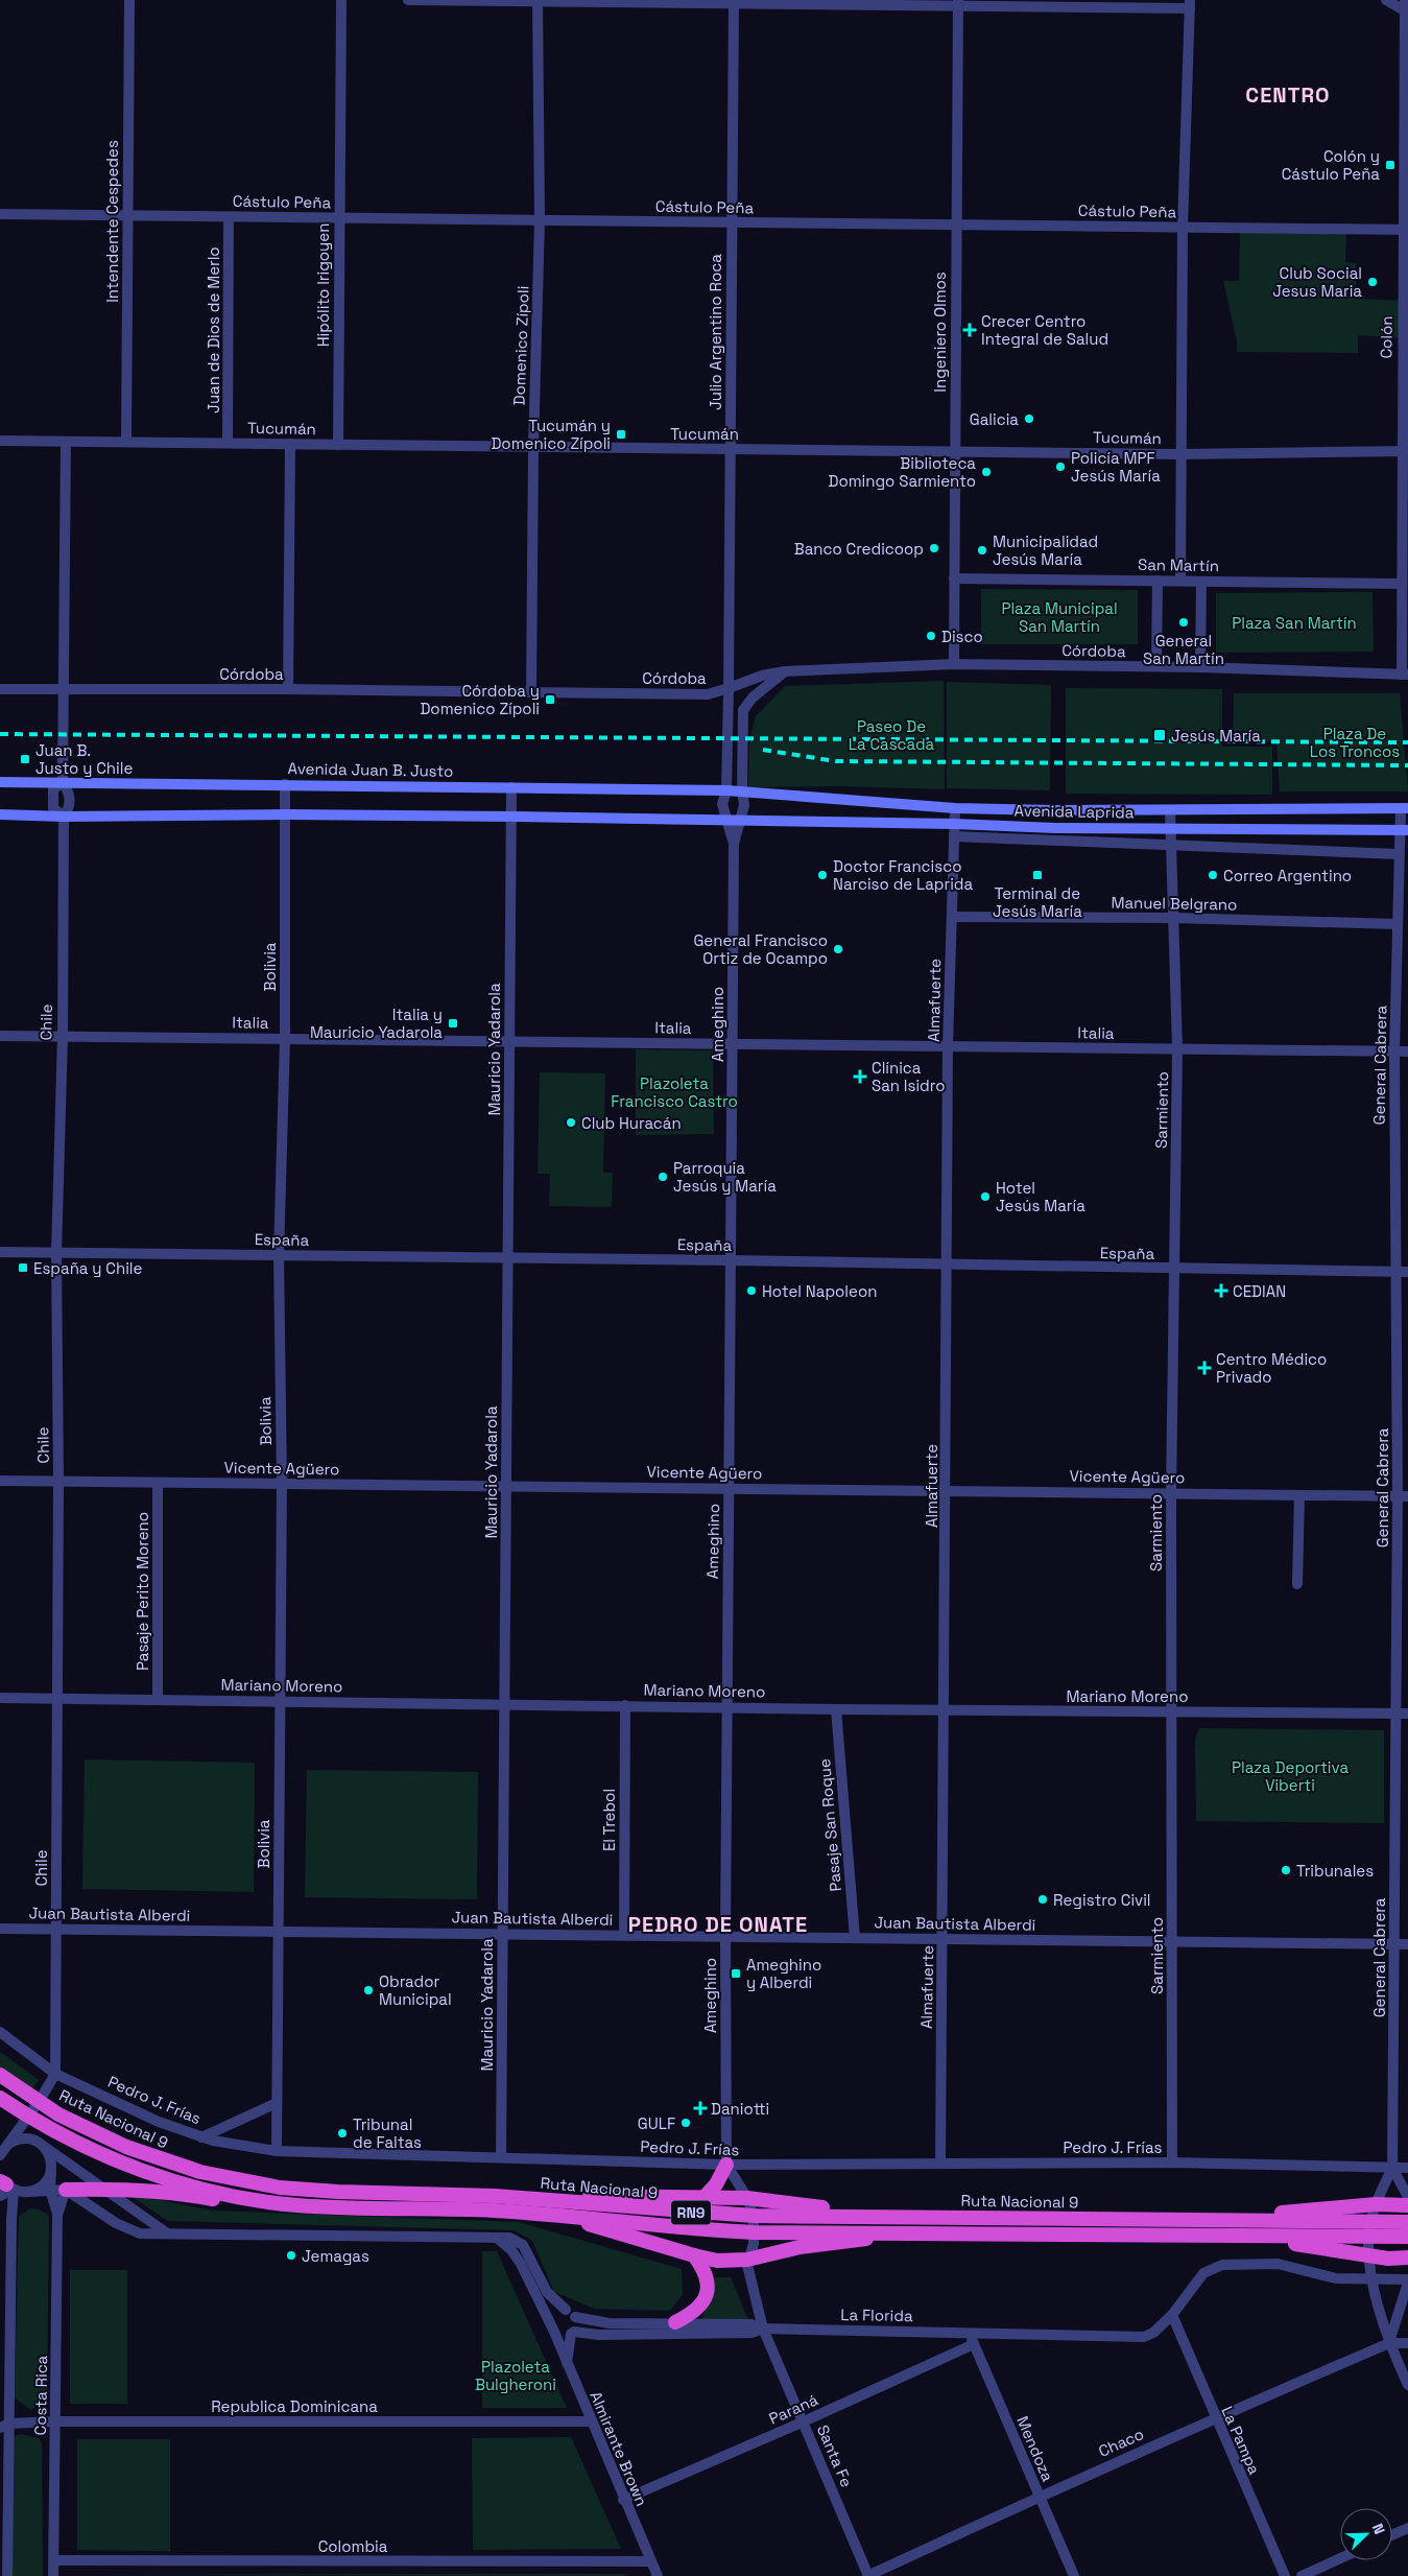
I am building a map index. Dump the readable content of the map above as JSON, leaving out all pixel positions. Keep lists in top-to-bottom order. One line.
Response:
{"streets":{"highway":["Ruta Nacional 9","RN9"],"main road":["Avenida Juan B. Justo","Avenida Laprida"],"street":["Cástulo Peña","Intendente Cespedes","Hipólito Irigoyen","Juan de Dios de Merlo","Julio Argentino Roca","Ingeniero Olmos","Colón","Domenico Zípoli","Tucumán","San Martín","Córdoba","Manuel Belgrano","Bolivia","Almafuerte","Chile","Italia","Ameghino","Mauricio Yadarola","General Cabrera","Sarmiento","España","Vicente Agüero","Pasaje Perito Moreno","Mariano Moreno","El Trebol","Pasaje San Roque","Juan Bautista Alberdi","Pedro J. Frías","La Florida","Costa Rica","Republica Dominicana","Paraná","La Pampa","Chaco","Almirante Brown","Mendoza","Santa Fe","Colombia"]},"crossings":[["Cástulo Peña","Intendente Cespedes"],["Cástulo Peña","Hipólito Irigoyen"],["Cástulo Peña","Juan de Dios de Merlo"],["Cástulo Peña","Julio Argentino Roca"],["Cástulo Peña","Ingeniero Olmos"],["Cástulo Peña","Colón"],["Cástulo Peña","Domenico Zípoli"],["Intendente Cespedes","Tucumán"],["Hipólito Irigoyen","Tucumán"],["Juan de Dios de Merlo","Tucumán"],["Julio Argentino Roca","Tucumán"],["Julio Argentino Roca","Córdoba"],["Julio Argentino Roca","Avenida Juan B. Justo"],["Julio Argentino Roca","Ameghino"],["Ingeniero Olmos","Tucumán"],["Ingeniero Olmos","San Martín"],["Ingeniero Olmos","Córdoba"],["Colón","Tucumán"],["Colón","San Martín"],["Colón","Córdoba"],["Domenico Zípoli","Tucumán"],["Domenico Zípoli","Córdoba"],["Córdoba","Chile"],["Córdoba","Ameghino"],["Avenida Juan B. Justo","Avenida Laprida"],["Avenida Juan B. Justo","Bolivia"],["Avenida Juan B. Justo","Chile"],["Avenida Juan B. Justo","Ameghino"],["Avenida Juan B. Justo","Mauricio Yadarola"],["Avenida Laprida","Almafuerte"],["Avenida Laprida","Ameghino"],["Avenida Laprida","General Cabrera"],["Avenida Laprida","Sarmiento"],["Manuel Belgrano","Almafuerte"],["Manuel Belgrano","General Cabrera"],["Manuel Belgrano","Sarmiento"],["Bolivia","Italia"],["Bolivia","España"],["Bolivia","Vicente Agüero"],["Bolivia","Mariano Moreno"],["Bolivia","Juan Bautista Alberdi"],["Bolivia","Pedro J. Frías"],["Almafuerte","Italia"],["Almafuerte","España"],["Almafuerte","Vicente Agüero"],["Almafuerte","Mariano Moreno"],["Almafuerte","Juan Bautista Alberdi"],["Almafuerte","Pedro J. Frías"],["Chile","Italia"],["Chile","España"],["Chile","Vicente Agüero"],["Chile","Mariano Moreno"],["Chile","Juan Bautista Alberdi"],["Chile","Pedro J. Frías"],["Italia","Ameghino"],["Italia","Mauricio Yadarola"],["Italia","General Cabrera"],["Italia","Sarmiento"],["Ameghino","España"],["Ameghino","Vicente Agüero"],["Ameghino","Mariano Moreno"],["Ameghino","Juan Bautista Alberdi"],["Ameghino","Pedro J. Frías"],["Mauricio Yadarola","España"],["Mauricio Yadarola","Vicente Agüero"],["Mauricio Yadarola","Mariano Moreno"],["Mauricio Yadarola","Juan Bautista Alberdi"],["Mauricio Yadarola","Pedro J. Frías"],["General Cabrera","España"],["General Cabrera","Vicente Agüero"],["General Cabrera","Mariano Moreno"],["General Cabrera","Juan Bautista Alberdi"],["General Cabrera","Pedro J. Frías"],["Sarmiento","España"],["Sarmiento","Vicente Agüero"],["Sarmiento","Mariano Moreno"],["Sarmiento","Juan Bautista Alberdi"],["Sarmiento","Pedro J. Frías"],["Vicente Agüero","Pasaje Perito Moreno"],["Pasaje Perito Moreno","Mariano Moreno"],["Mariano Moreno","El Trebol"],["Mariano Moreno","Pasaje San Roque"],["El Trebol","Juan Bautista Alberdi"],["Pasaje San Roque","Juan Bautista Alberdi"],["Ruta Nacional 9","RN9"],["La Florida","La Pampa"],["La Florida","Almirante Brown"],["La Florida","Mendoza"],["La Florida","Santa Fe"],["Costa Rica","Republica Dominicana"],["Costa Rica","Colombia"],["Republica Dominicana","Almirante Brown"],["Paraná","Almirante Brown"],["Paraná","Mendoza"],["Paraná","Santa Fe"],["La Pampa","Chaco"],["Chaco","Mendoza"],["Chaco","Santa Fe"],["Almirante Brown","Colombia"]],"districts":["CENTRO","PEDRO DE ONATE"],"parks":["Plaza Municipal San Martín","Plaza San Martín","Paseo De La Cascada","Plaza De Los Troncos","Plazoleta Francisco Castro","Plaza Deportiva Viberti","Plazoleta Bulgheroni"],"places":{"transit":["Colón y Cástulo Peña","Tucumán y Domenico Zípoli","Córdoba y Domenico Zípoli","Jesús María","Juan B. Justo y Chile","Terminal de Jesús María","Italia y Mauricio Yadarola","España y Chile","Ameghino y Alberdi"],"other":["Club Social Jesus Maria","Galicia","Policía MPF Jesús María","Biblioteca Domingo Sarmiento","Banco Credicoop","Municipalidad Jesús María","General San Martín","Disco","Doctor Francisco Narciso de Laprida","Correo Argentino","General Francisco Ortiz de Ocampo","Club Huracán","Parroquia Jesús y María","Hotel Jesús María","Hotel Napoleon","Tribunales","Registro Civil","Obrador Municipal","GULF","Tribunal de Faltas","Jemagas"],"health":["Crecer Centro Integral de Salud","Clínica San Isidro","CEDIAN","Centro Médico Privado","Daniotti"]},"north":"top right"}
